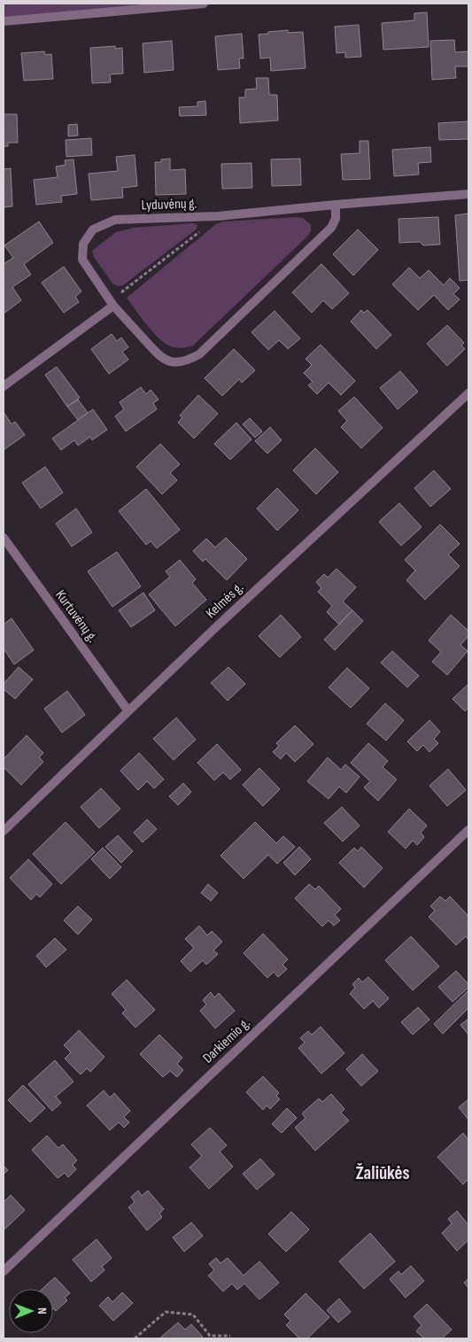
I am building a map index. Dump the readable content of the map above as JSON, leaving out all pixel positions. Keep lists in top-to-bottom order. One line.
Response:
{"streets":{"street":["Lyduvėnų g.","Kelmės g.","Kurtuvėnų g.","Darkiemio g."]},"crossings":[["Kelmės g.","Kurtuvėnų g."]],"districts":["Žaliūkės"],"north":"right"}
